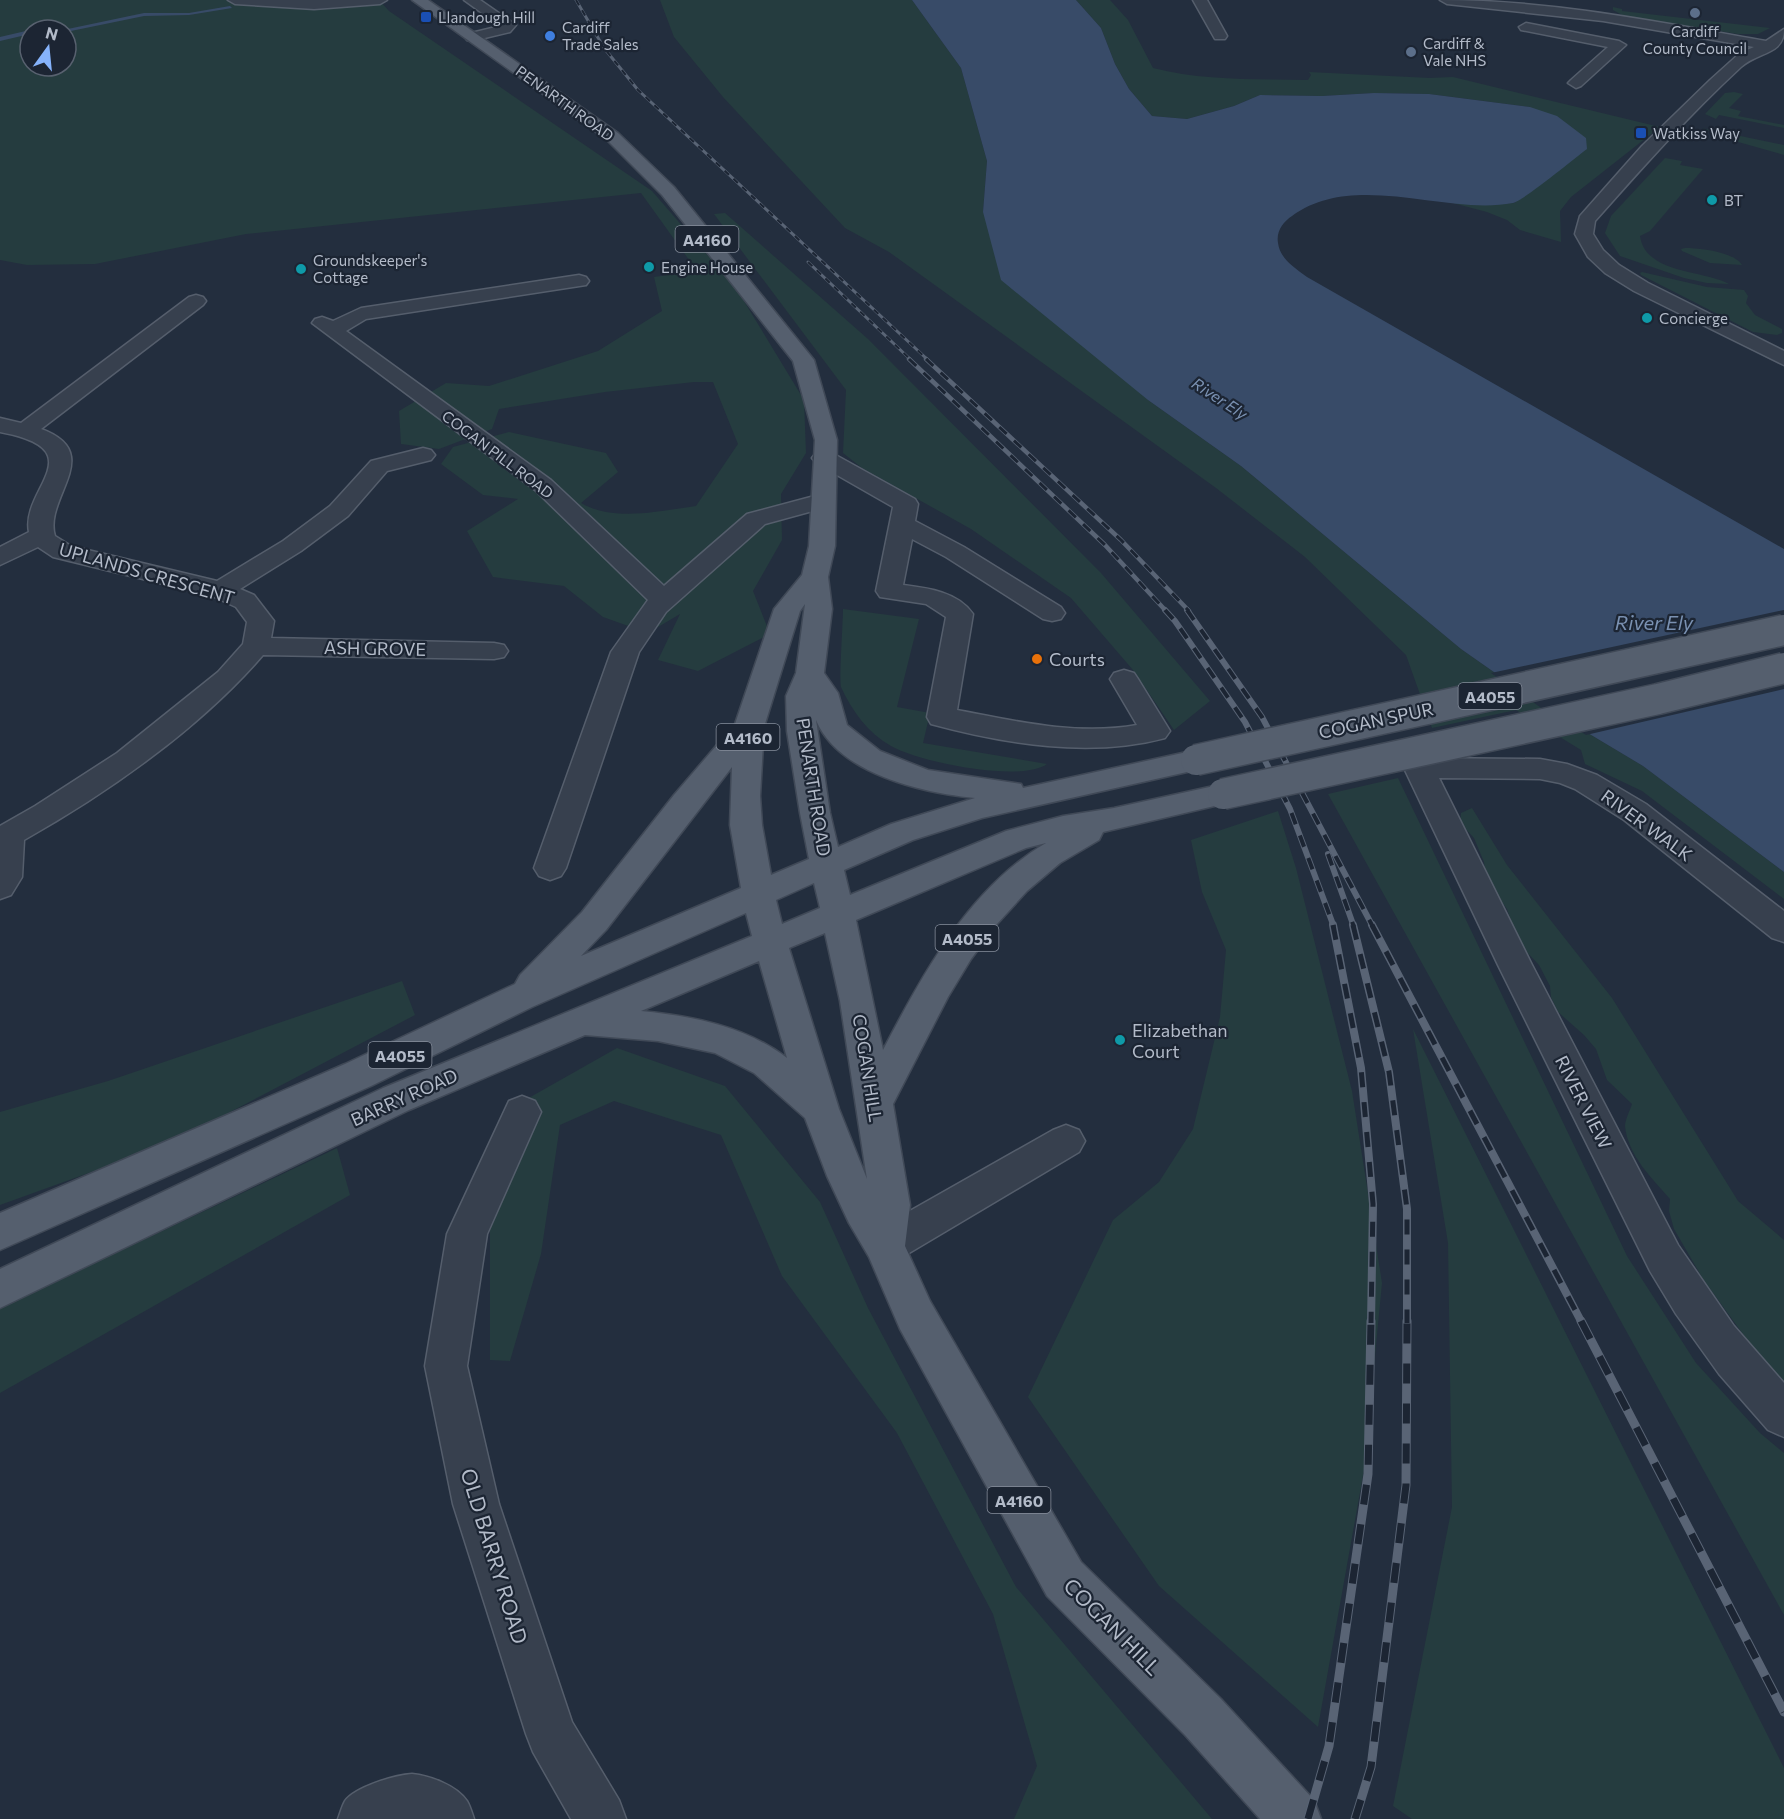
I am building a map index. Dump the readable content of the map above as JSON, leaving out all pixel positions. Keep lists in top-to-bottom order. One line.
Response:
{"streets":{"main road":["PENARTH ROAD","A4160","A4055","COGAN SPUR","COGAN HILL","BARRY ROAD"],"street":["COGAN PILL ROAD","UPLANDS CRESCENT","ASH GROVE","RIVER WALK","RIVER VIEW","OLD BARRY ROAD"]},"crossings":[["PENARTH ROAD","A4055"],["PENARTH ROAD","COGAN HILL"],["PENARTH ROAD","BARRY ROAD"],["UPLANDS CRESCENT","ASH GROVE"],["A4055","COGAN SPUR"],["A4055","COGAN HILL"],["A4055","BARRY ROAD"],["RIVER WALK","RIVER VIEW"],["COGAN HILL","BARRY ROAD"]],"water":["River Ely"],"places":{"other":["Cardiff County Council","Cardiff Trade Sales","Cardiff & Vale NHS","BT","Engine House","Groundskeeper's Cottage","Concierge","Courts","Elizabethan Court"],"transit":["Llandough Hill","Watkiss Way"]},"north":"top"}
